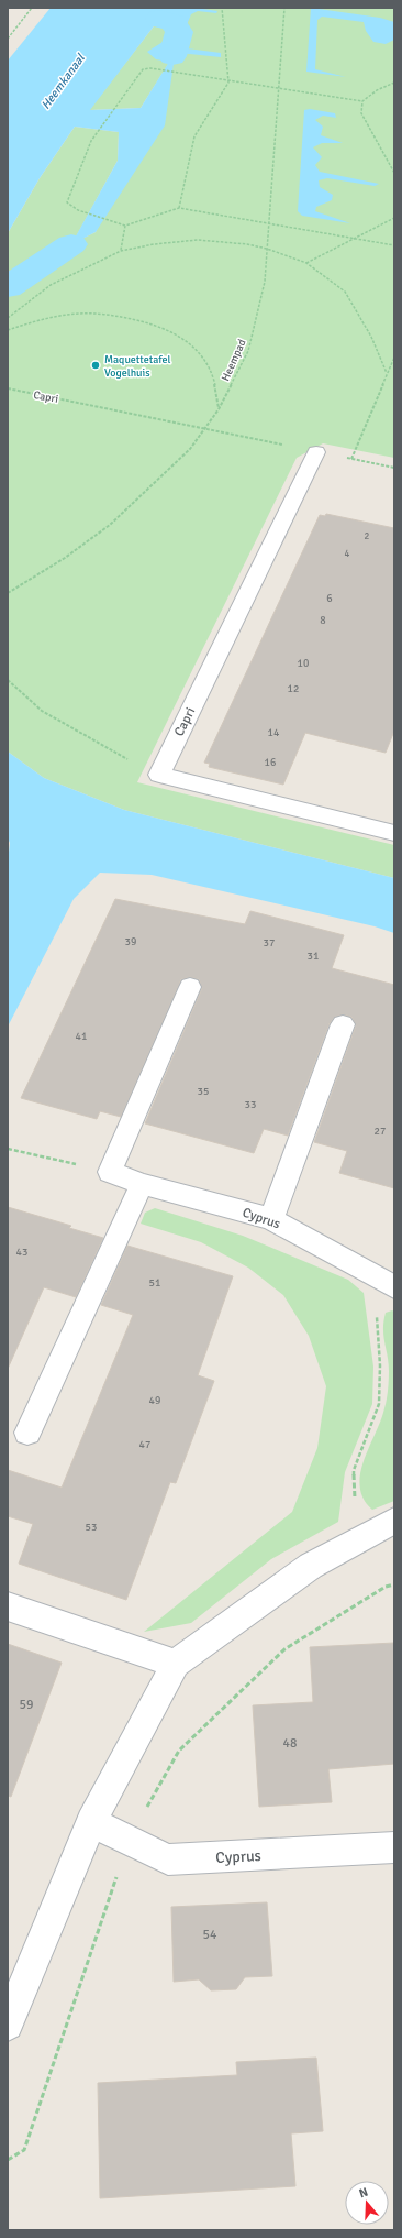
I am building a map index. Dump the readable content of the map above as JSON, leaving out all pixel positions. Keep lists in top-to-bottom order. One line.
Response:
{"streets":{"street":["Capri","Cyprus"],"path":["Heempad"]},"crossings":[["Heempad","Capri"]],"water":["Heemkanaal"],"places":["Maquettetafel Vogelhuis"],"house_numbers":["2","4","6","8","10","12","14","16","39","37","31","41","35","33","27","43","51","49","47","53","59","48","54"],"north":"top"}
